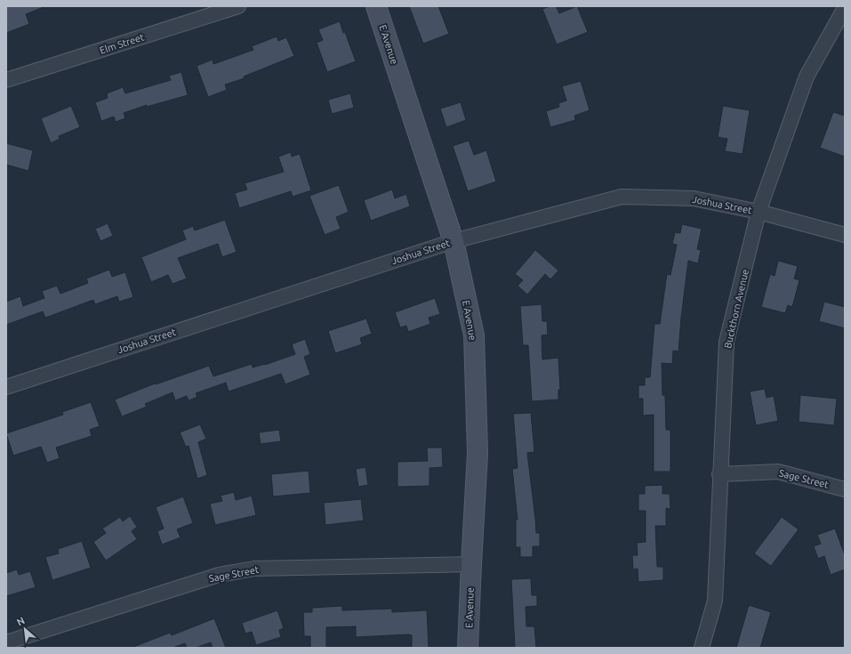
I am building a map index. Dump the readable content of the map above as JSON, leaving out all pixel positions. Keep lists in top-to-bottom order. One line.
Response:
{"streets":{"street":["Elm Street","E Avenue","Joshua Street","Buckthorn Avenue","Sage Street"]},"crossings":[["E Avenue","Joshua Street"],["E Avenue","Sage Street"],["Joshua Street","Buckthorn Avenue"],["Buckthorn Avenue","Sage Street"]],"north":"top left"}
